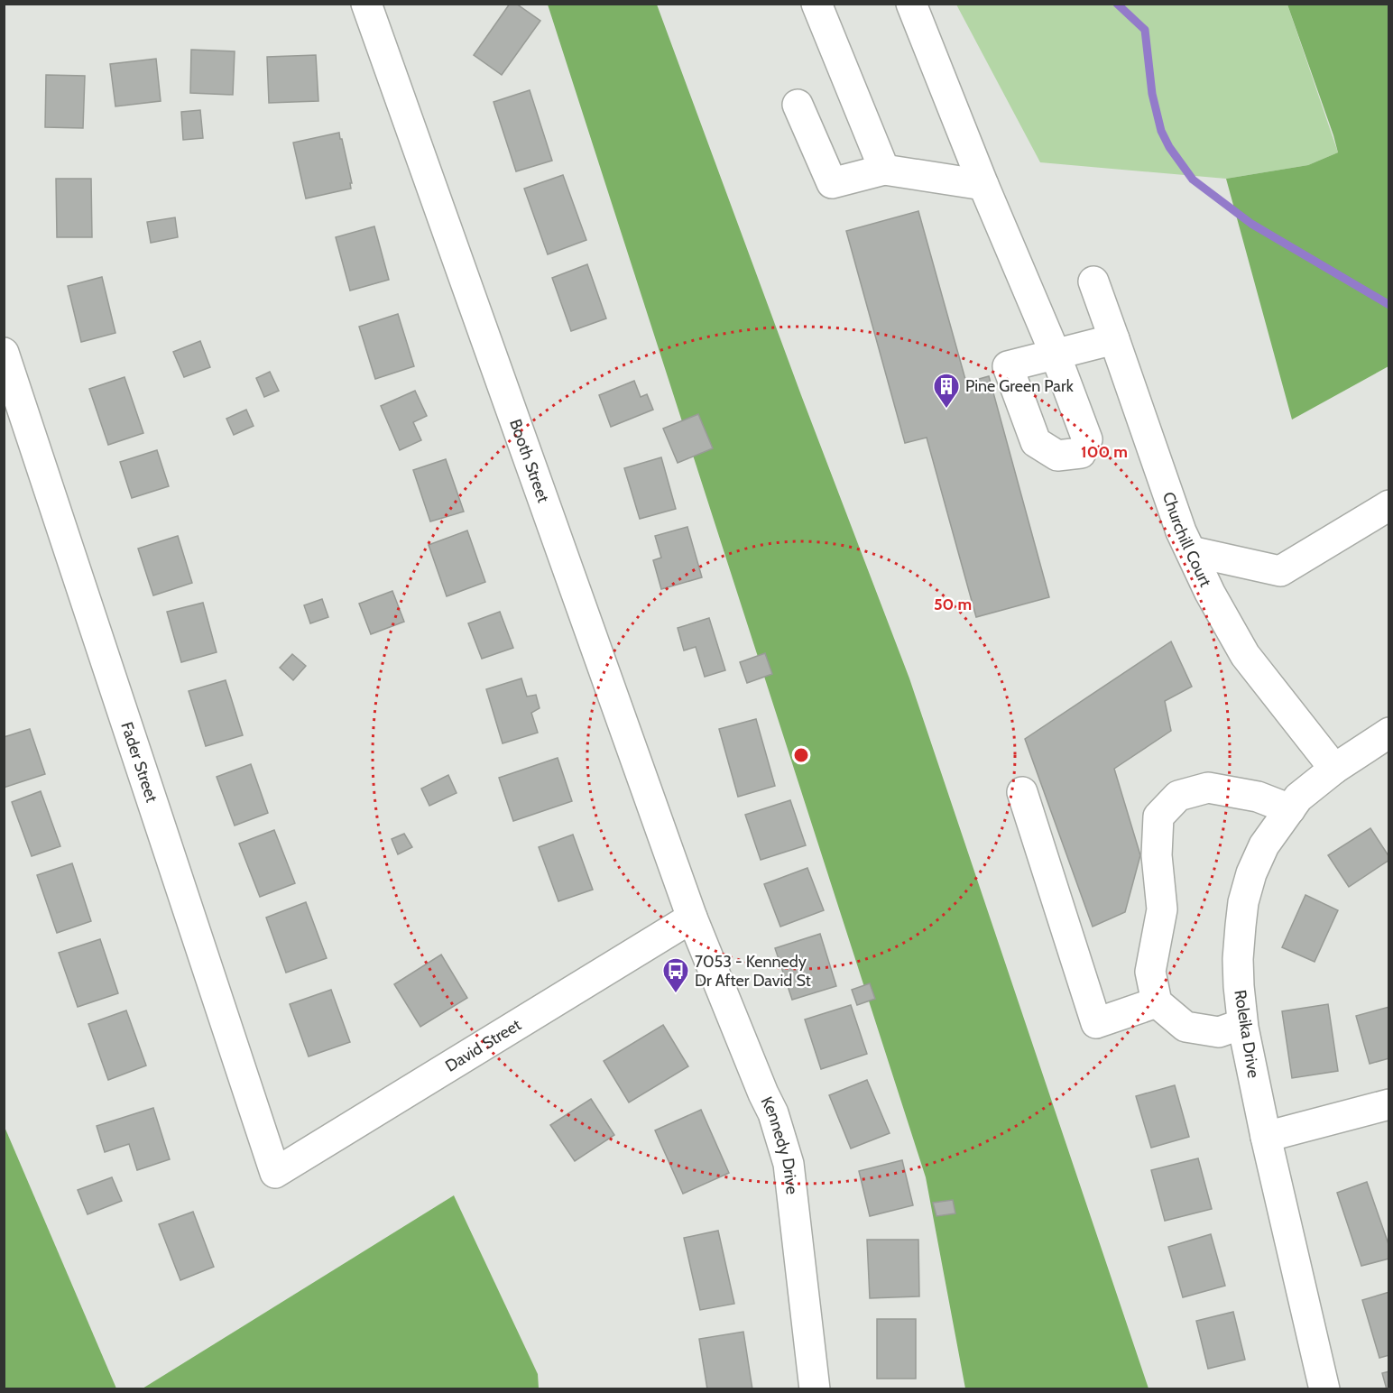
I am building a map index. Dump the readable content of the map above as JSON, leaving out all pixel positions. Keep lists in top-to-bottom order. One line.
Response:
{"streets":{"street":["Booth Street","Churchill Court","Fader Street","Roleika Drive","David Street","Kennedy Drive"]},"crossings":[["Booth Street","David Street"],["Booth Street","Kennedy Drive"],["Churchill Court","Roleika Drive"],["Fader Street","David Street"],["David Street","Kennedy Drive"]],"places":{"building":["Pine Green Park"],"bus stop":["7053 - Kennedy Dr After David St"]},"rings":["100 m","50 m"]}
